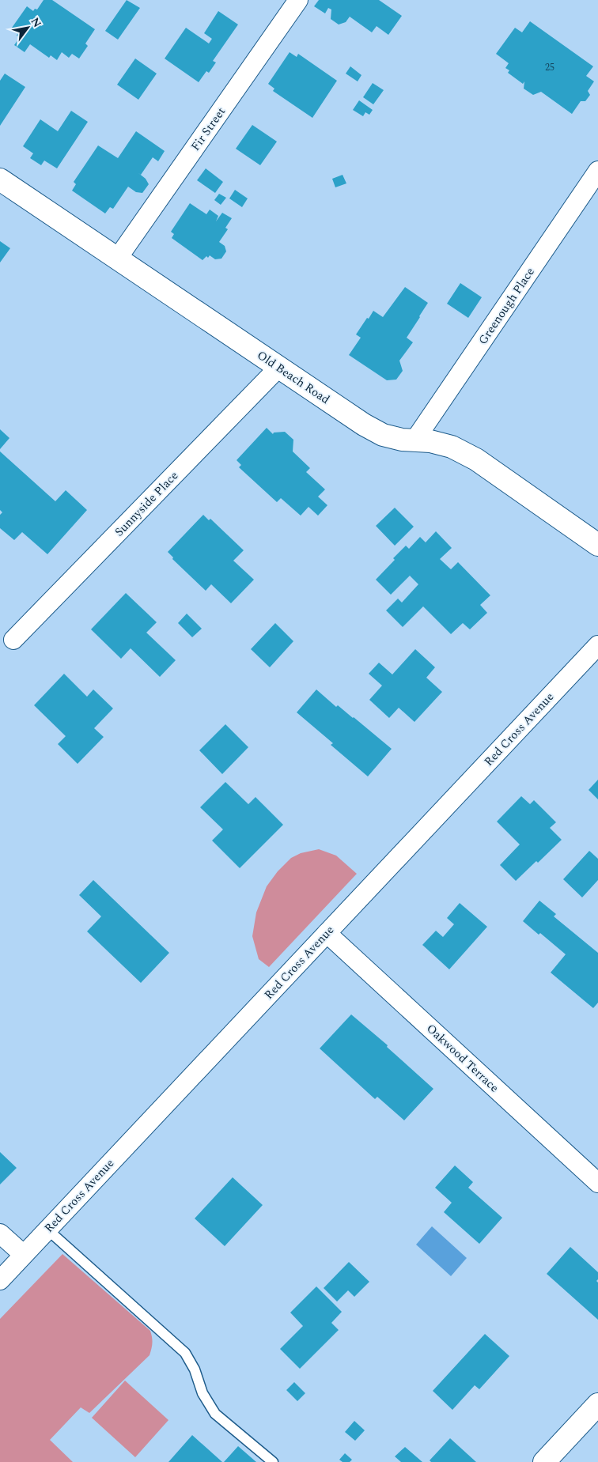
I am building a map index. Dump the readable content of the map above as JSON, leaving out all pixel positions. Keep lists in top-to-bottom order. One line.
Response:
{"streets":{"street":["Fir Street","Greenough Place","Old Beach Road","Sunnyside Place","Red Cross Avenue","Oakwood Terrace"]},"crossings":[["Fir Street","Old Beach Road"],["Greenough Place","Old Beach Road"],["Old Beach Road","Sunnyside Place"],["Red Cross Avenue","Oakwood Terrace"]],"house_numbers":["25"],"north":"top right"}
